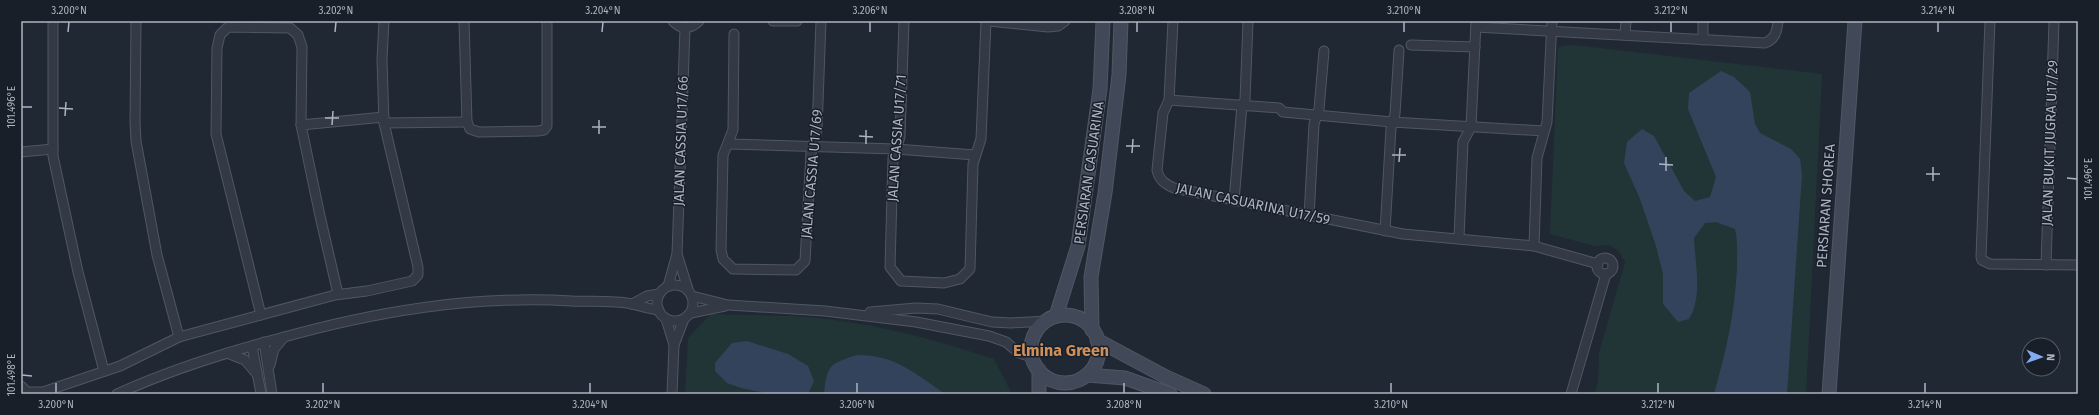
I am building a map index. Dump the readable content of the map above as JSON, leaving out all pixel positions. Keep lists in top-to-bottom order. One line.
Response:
{"streets":{"street":["JALAN CASSIA U17/71","JALAN CASSIA U17/66","JALAN BUKIT JUGRA U17/29","PERSIARAN CASUARINA","JALAN CASSIA U17/69","JALAN CASUARINA U17/59","PERSIARAN SHOREA"]},"districts":["Elmina Green"],"north":"right","coordinates":["3.200°N","3.202°N","3.204°N","3.206°N","3.208°N","3.210°N","3.212°N","3.214°N","101.496°E","101.498°E"]}
